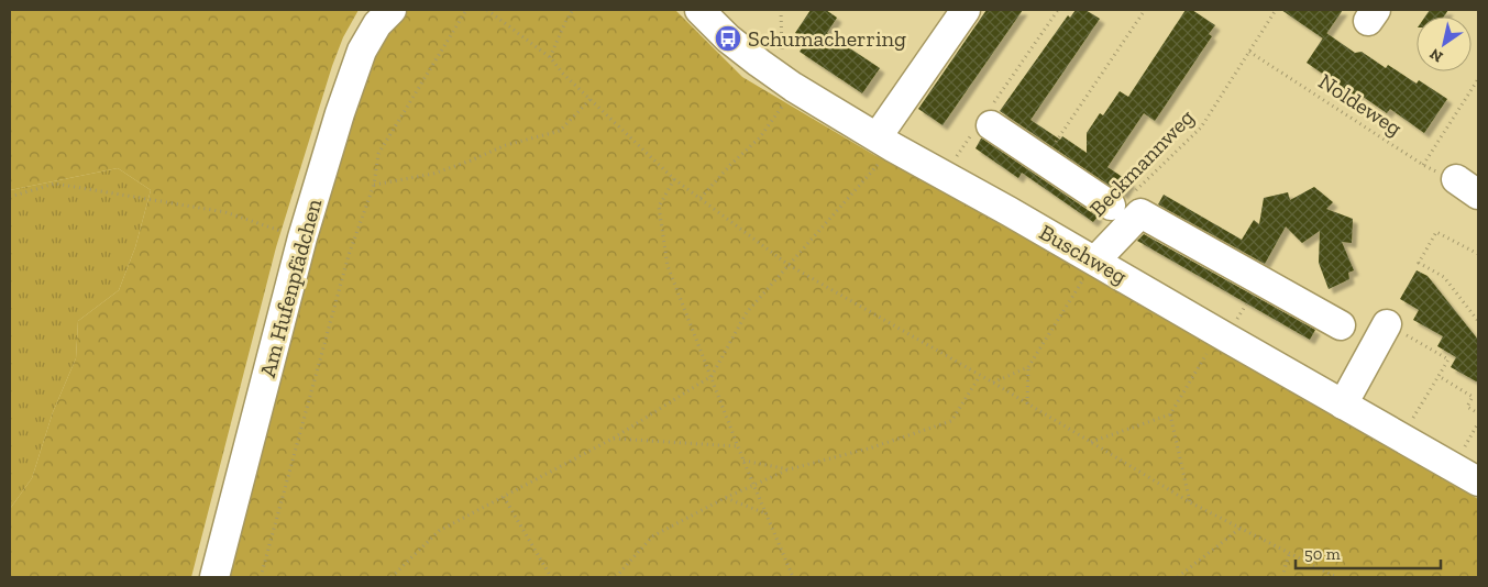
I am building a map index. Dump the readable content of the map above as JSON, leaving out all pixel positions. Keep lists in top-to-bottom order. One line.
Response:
{"streets":{"street":["Buschweg","Am Hufenpfädchen"],"path":["Noldeweg","Beckmannweg"]},"crossings":[["Noldeweg","Beckmannweg"]],"places":{"bus stop":["Schumacherring"]},"scale_bar":"50 m","north":"bottom left"}
